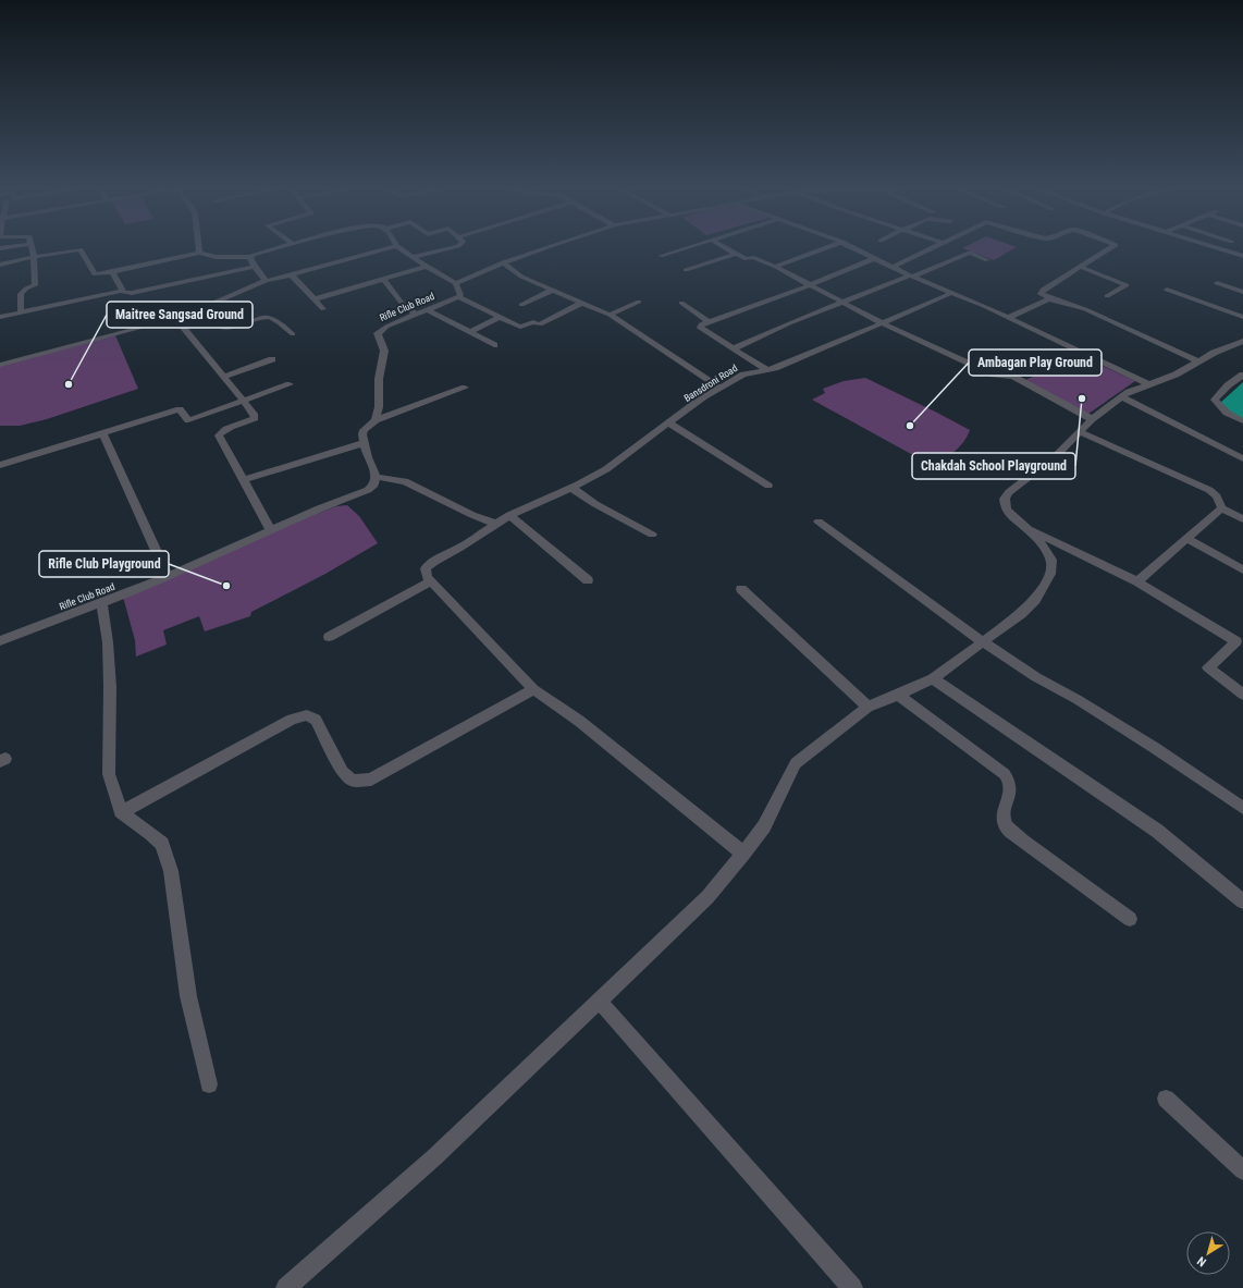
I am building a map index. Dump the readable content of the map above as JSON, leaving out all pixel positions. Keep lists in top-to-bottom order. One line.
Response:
{"streets":{"street":["Rifle Club Road","Bansdroni Road"]},"places":["Maitree Sangsad Ground","Chakdah School Playground","Ambagan Play Ground","Rifle Club Playground"],"north":"bottom left"}
